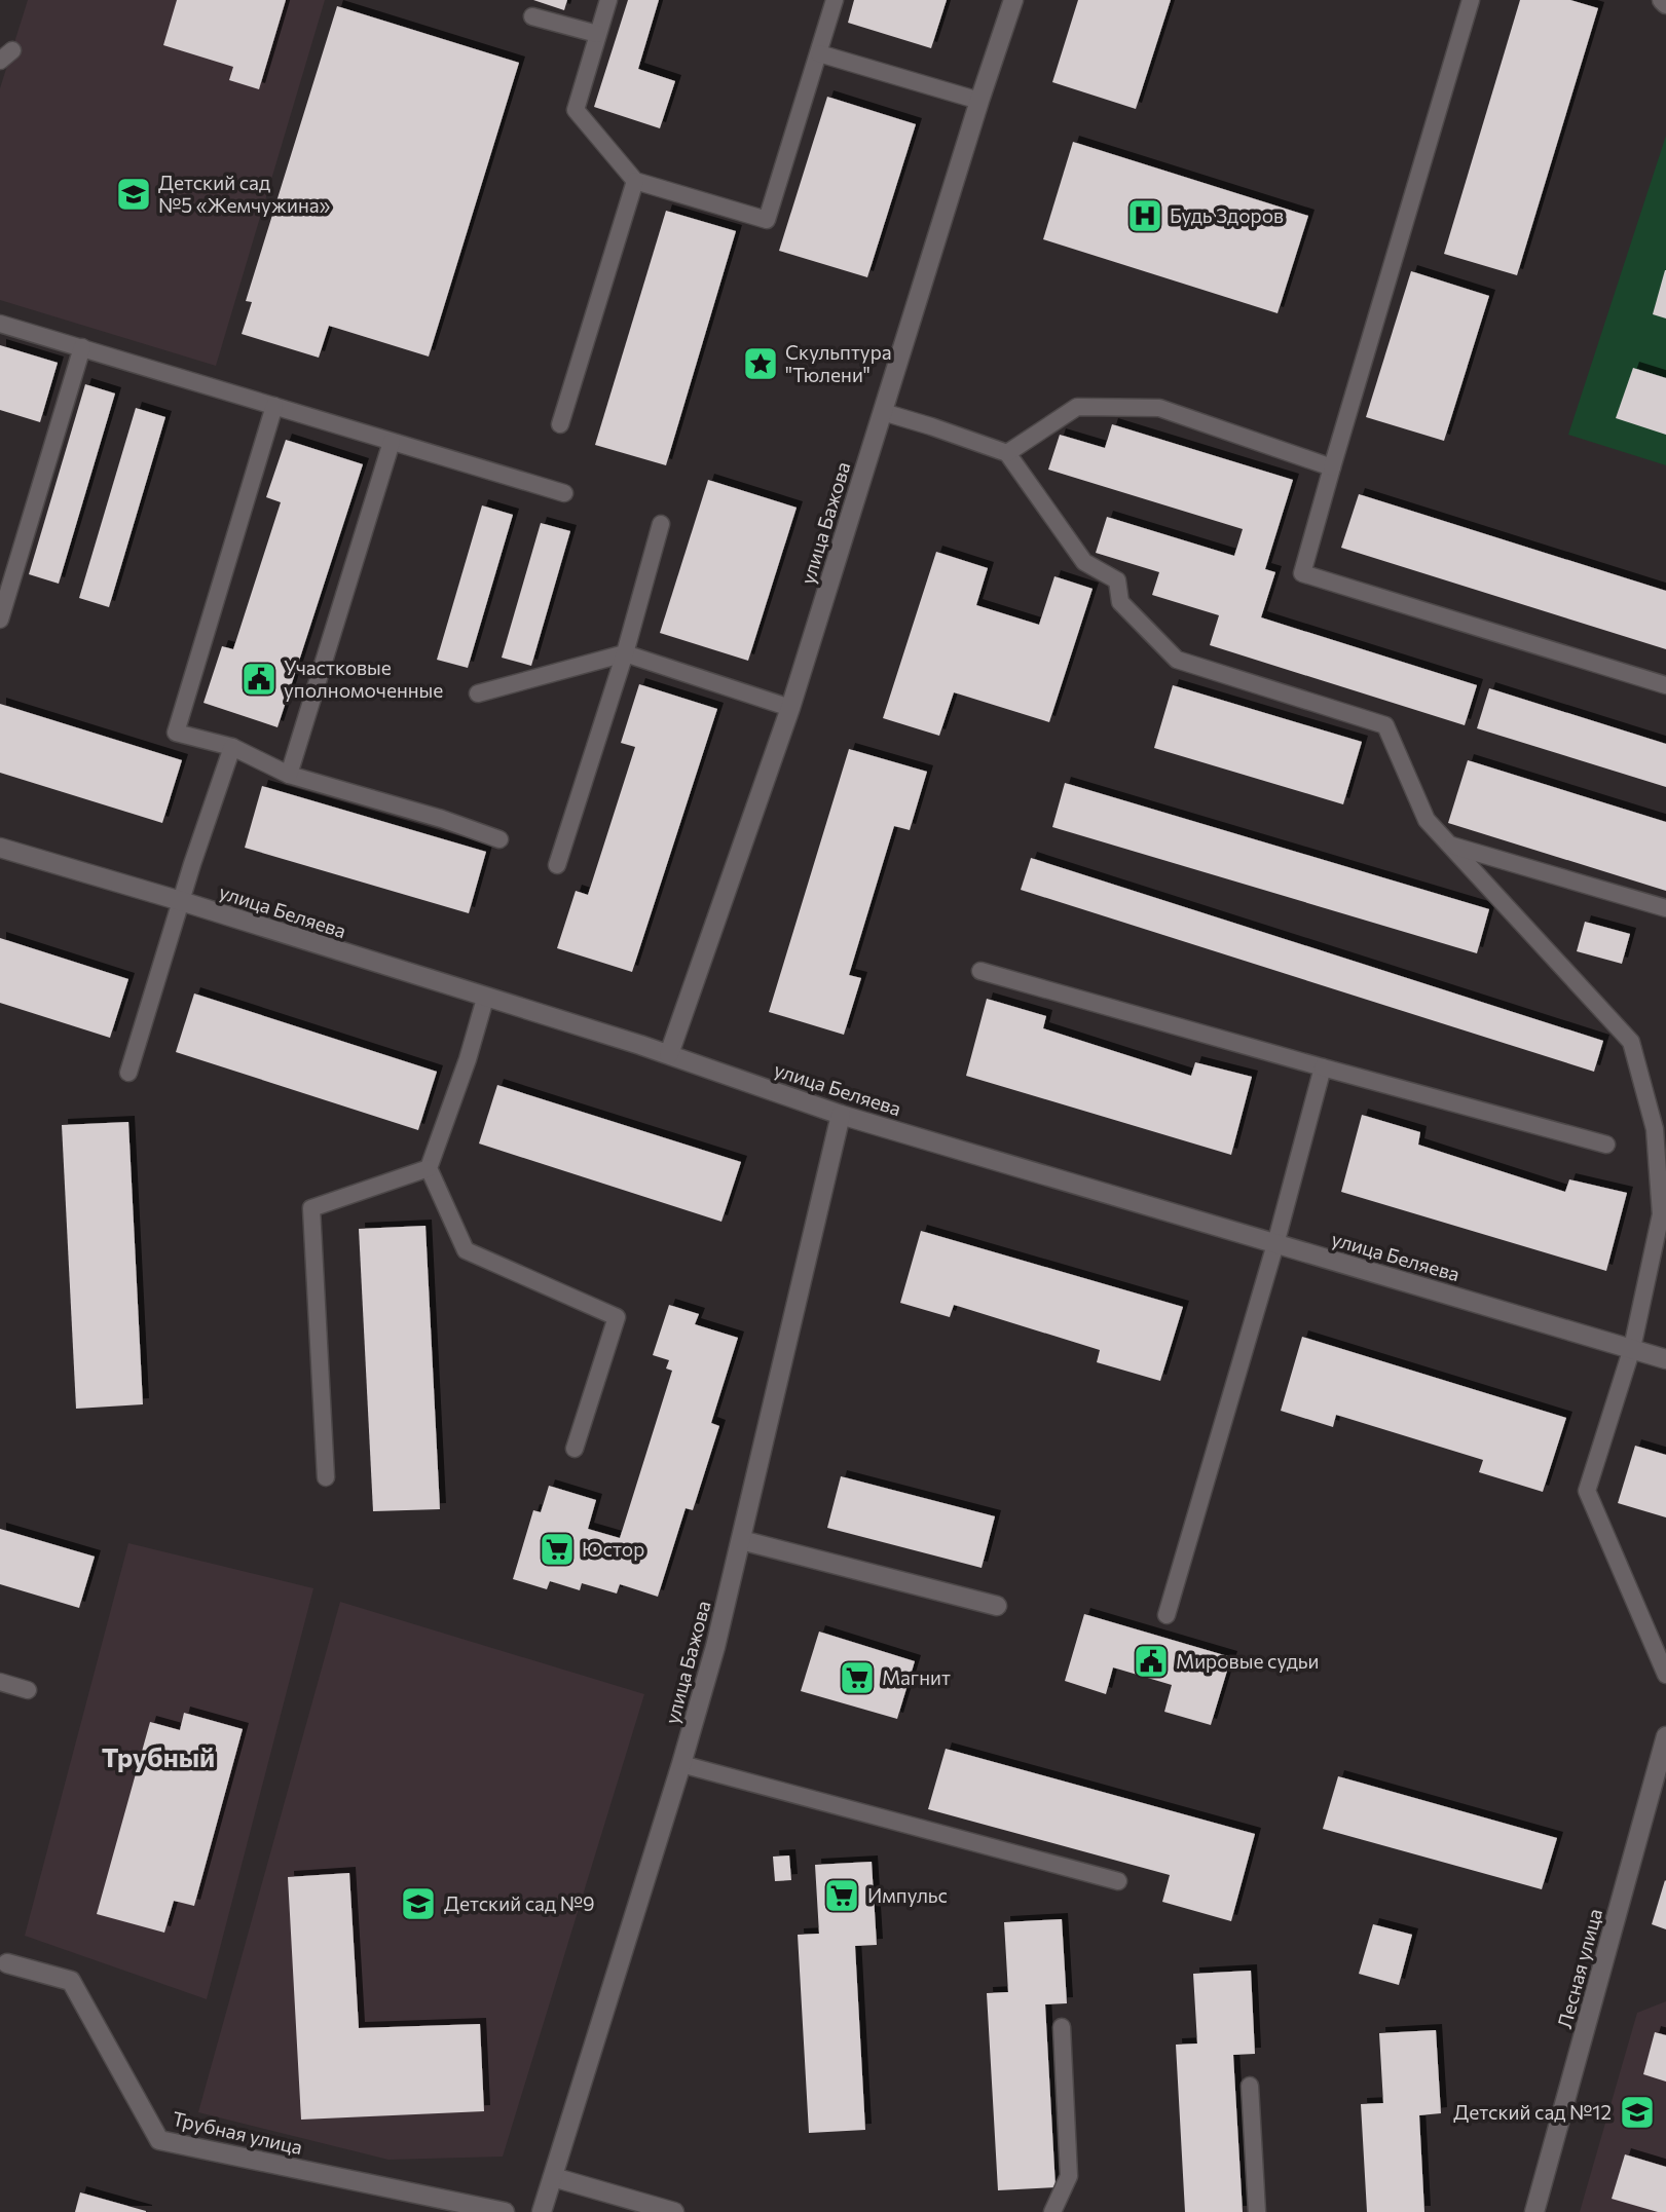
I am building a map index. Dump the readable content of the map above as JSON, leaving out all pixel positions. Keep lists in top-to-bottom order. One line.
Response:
{"streets":{"street":["улица Бажова","улица Беляева","Лесная улица","Трубная улица"]},"crossings":[["улица Бажова","улица Беляева"]],"districts":["Трубный"],"places":{"school or university":["Детский сад №5 «Жемчужина»","Детский сад №9","Детский сад №12"],"hospital":["Будь Здоров"],"place":["Скульптура \"Тюлени\""],"public building":["Участковые уполномоченные","Мировые судьи"],"supermarket":["Юстор","Магнит","Импульс"]}}
